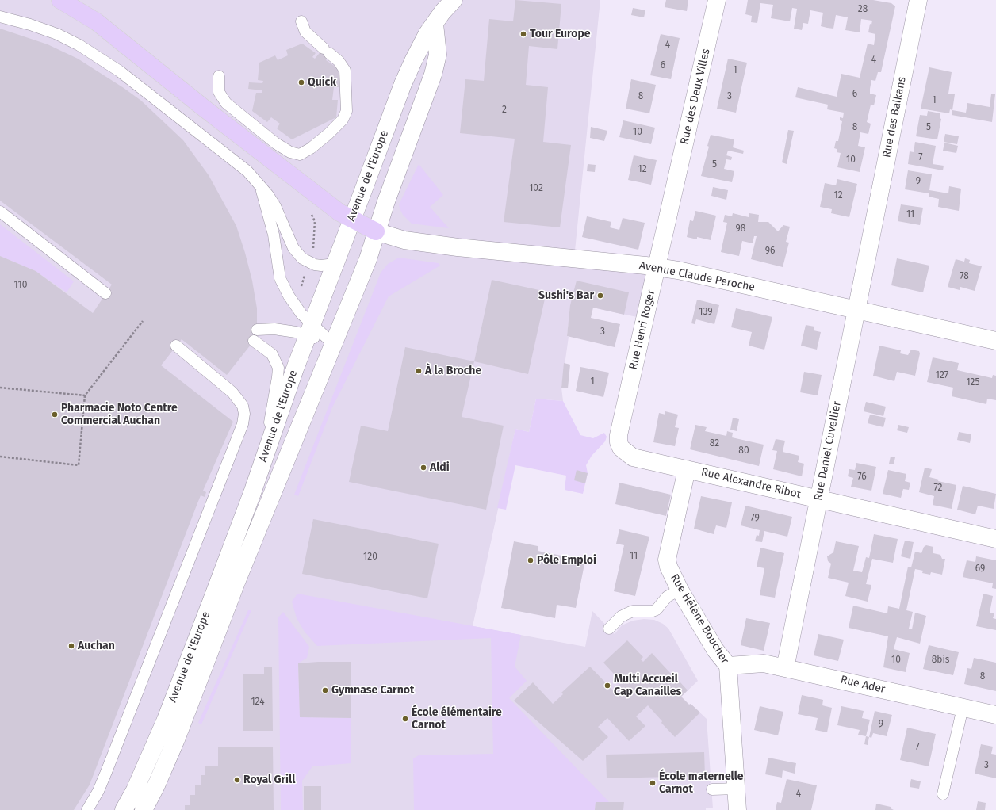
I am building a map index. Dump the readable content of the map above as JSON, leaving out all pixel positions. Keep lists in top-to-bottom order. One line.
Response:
{"streets":{"street":["Rue des Deux Villes","Rue des Balkans","Avenue de l'Europe","Avenue Claude Peroche","Rue Henri Roger","Rue Daniel Cuvellier","Rue Alexandre Ribot","Rue Hélène Boucher","Rue Ader"]},"crossings":[["Rue des Deux Villes","Rue Henri Roger"],["Rue des Balkans","Rue Daniel Cuvellier"],["Avenue de l'Europe","Avenue Claude Peroche"],["Avenue Claude Peroche","Rue Henri Roger"],["Avenue Claude Peroche","Rue Daniel Cuvellier"],["Rue Henri Roger","Rue Alexandre Ribot"],["Rue Daniel Cuvellier","Rue Alexandre Ribot"],["Rue Daniel Cuvellier","Rue Ader"],["Rue Alexandre Ribot","Rue Hélène Boucher"],["Rue Hélène Boucher","Rue Ader"]],"places":["Tour Europe","Quick","Sushi's Bar","À la Broche","Pharmacie Noto Centre Commercial Auchan","Aldi","Pôle Emploi","Auchan","Multi Accueil Cap Canailles","Gymnase Carnot","École élémentaire Carnot","Royal Grill","École maternelle Carnot"],"house_numbers":["28","4","4","6","1","6","8","3","1","2","8","5","10","7","10","5","12","9","102","12","11","98","96","78","110","139","3","127","1","125","82","80","76","72","79","11","120","69","10","8bis","8","124","9","7","3","4"]}
